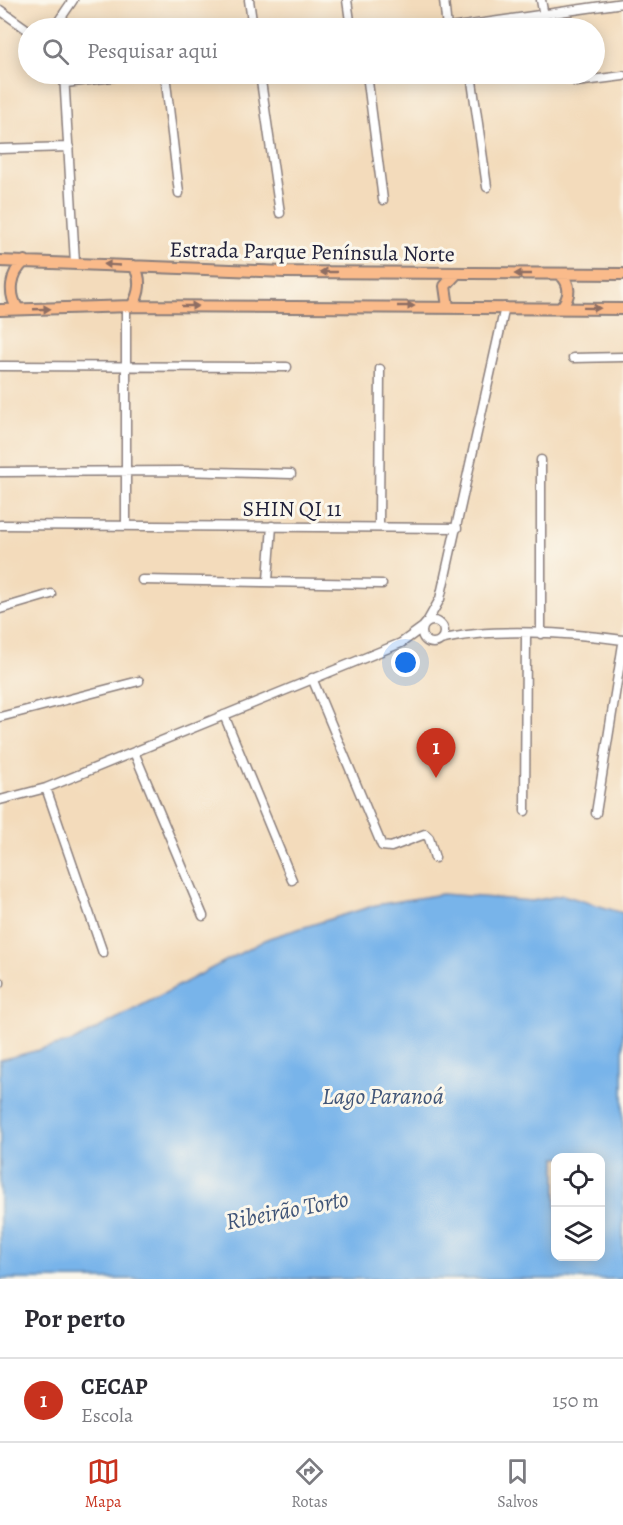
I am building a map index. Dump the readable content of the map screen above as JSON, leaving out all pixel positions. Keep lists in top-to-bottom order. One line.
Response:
{"streets":{"main road":["Estrada Parque Península Norte"],"street":["SHIN QI 11"]},"water":["Lago Paranoá","Ribeirão Torto"],"page":{"search":"Pesquisar aqui","pins":"1","heading":"Por perto","list":[{"mark":"1","name":"CECAP","note":"Escola","value":"150 m"}],"nav":["Mapa","Rotas","Salvos"]}}
